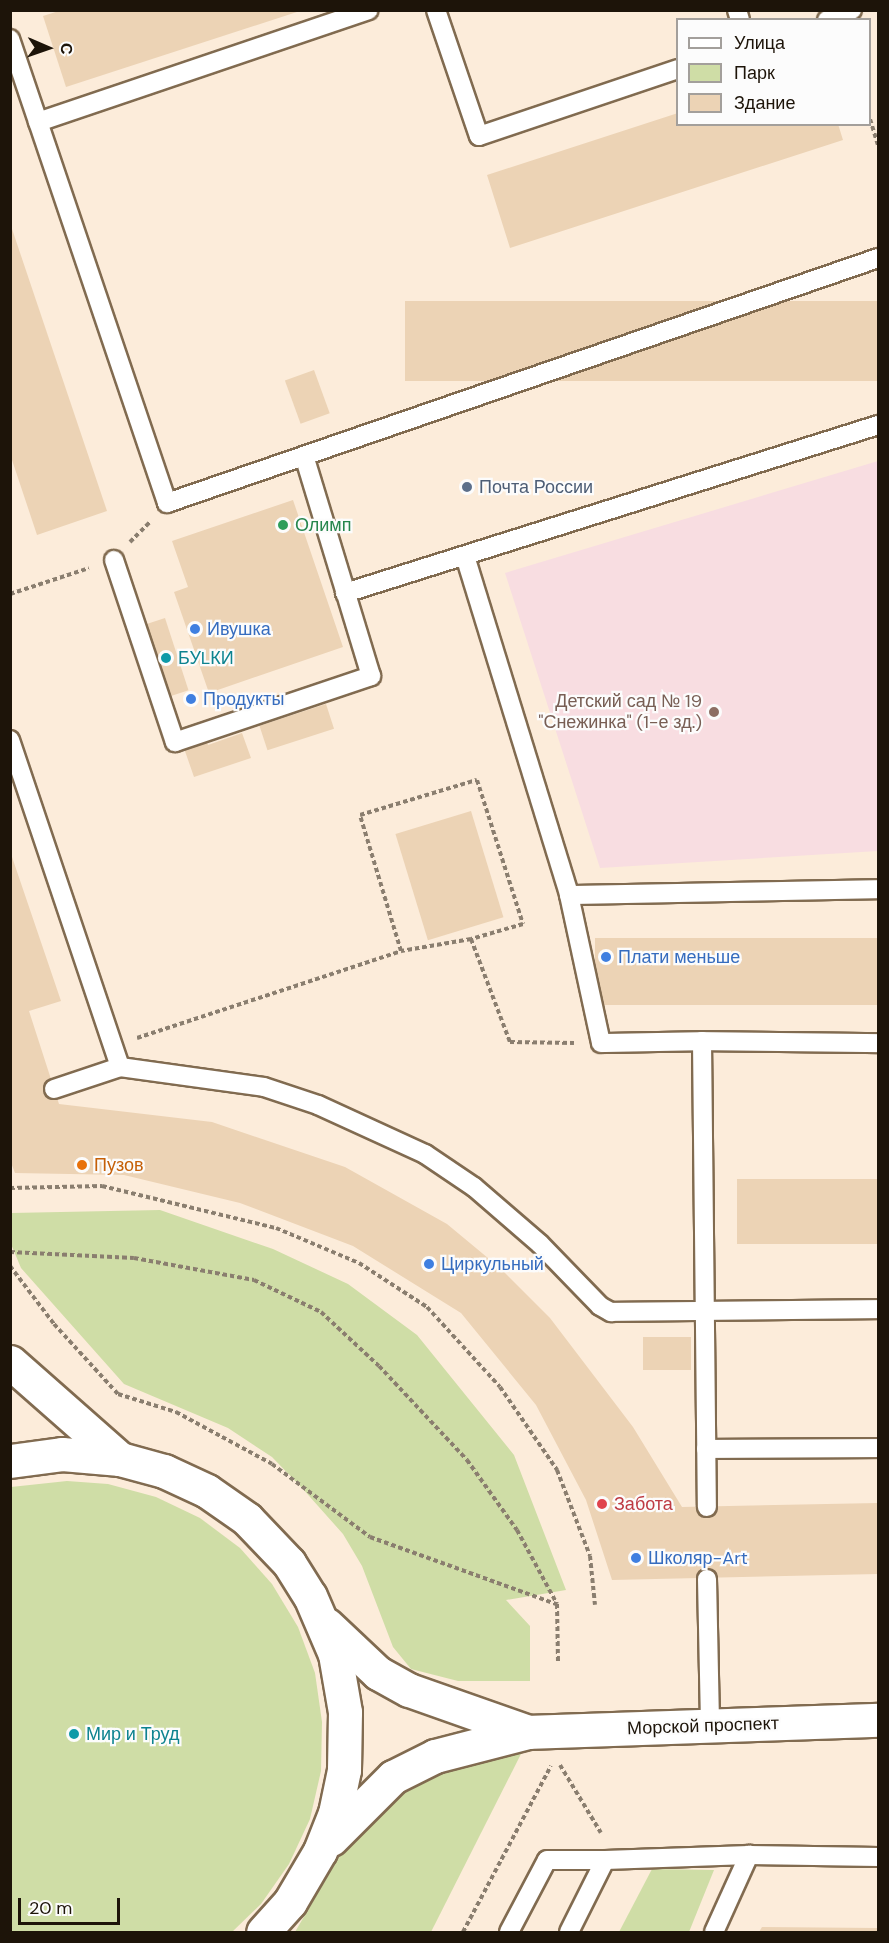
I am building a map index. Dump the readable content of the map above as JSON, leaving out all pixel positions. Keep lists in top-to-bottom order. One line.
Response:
{"streets":{"main road":["Морской проспект"]},"places":["Почта России","Олимп","Ивушка","БУLКИ","Продукты","Детский сад № 19 \"Снежинка\" (1-е зд.)","Плати меньше","Пузов","Циркульный","Забота","Школяр-Art","Мир и Труд"],"legend":["Улица","Парк","Здание"],"scale_bar":"20 m","north":"right"}
